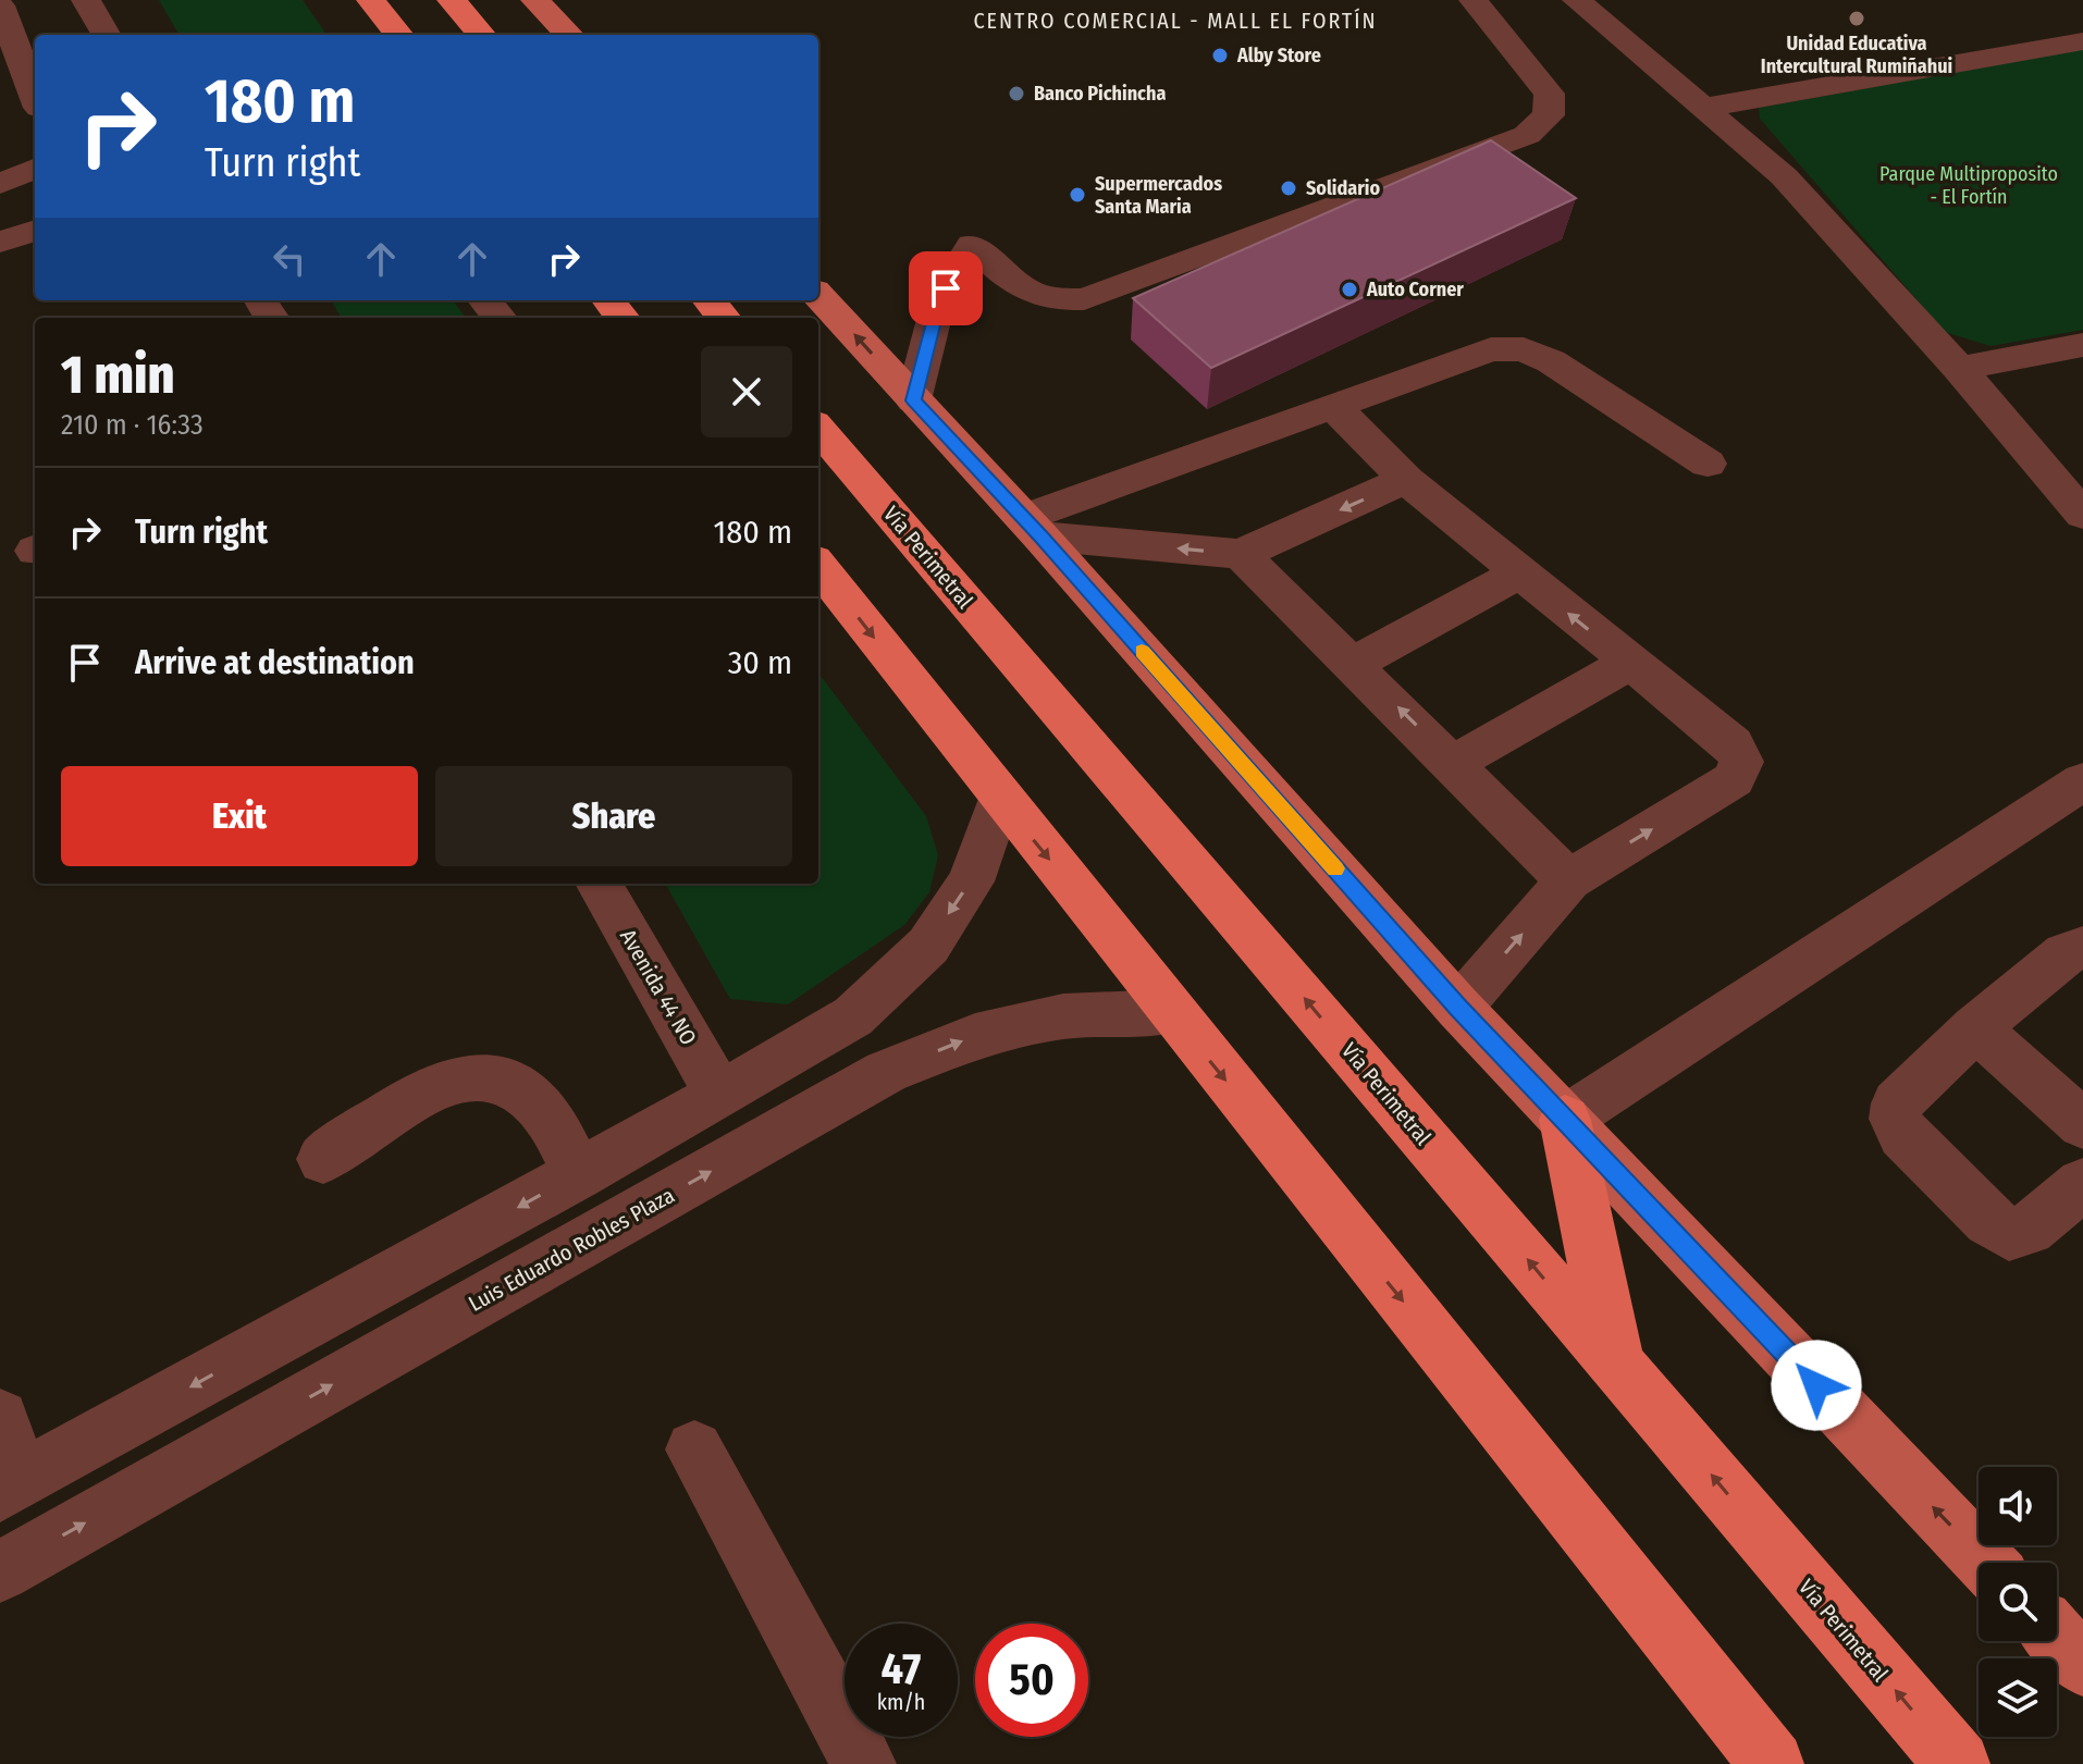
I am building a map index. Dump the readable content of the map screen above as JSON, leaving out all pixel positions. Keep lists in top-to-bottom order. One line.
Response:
{"streets":{"highway":["Vía Perimetral"],"street":["Avenida 44 NO","Luis Eduardo Robles Plaza"]},"districts":["CENTRO COMERCIAL - MALL EL FORTÍN"],"parks":["Parque Multiproposito - El Fortín"],"places":["Unidad Educativa Intercultural Rumiñahui","Alby Store","Banco Pichincha","Solidario","Supermercados Santa Maria","Auto Corner"],"page":{"turn":["180 m","Turn right"],"heading":["1 min","210 m · 16:33"],"list":[{"name":"Turn right","value":"180 m"},{"name":"Arrive at destination","value":"30 m"}],"buttons":["Exit","Share"],"speed":"47 km/h","limit":"50"}}
